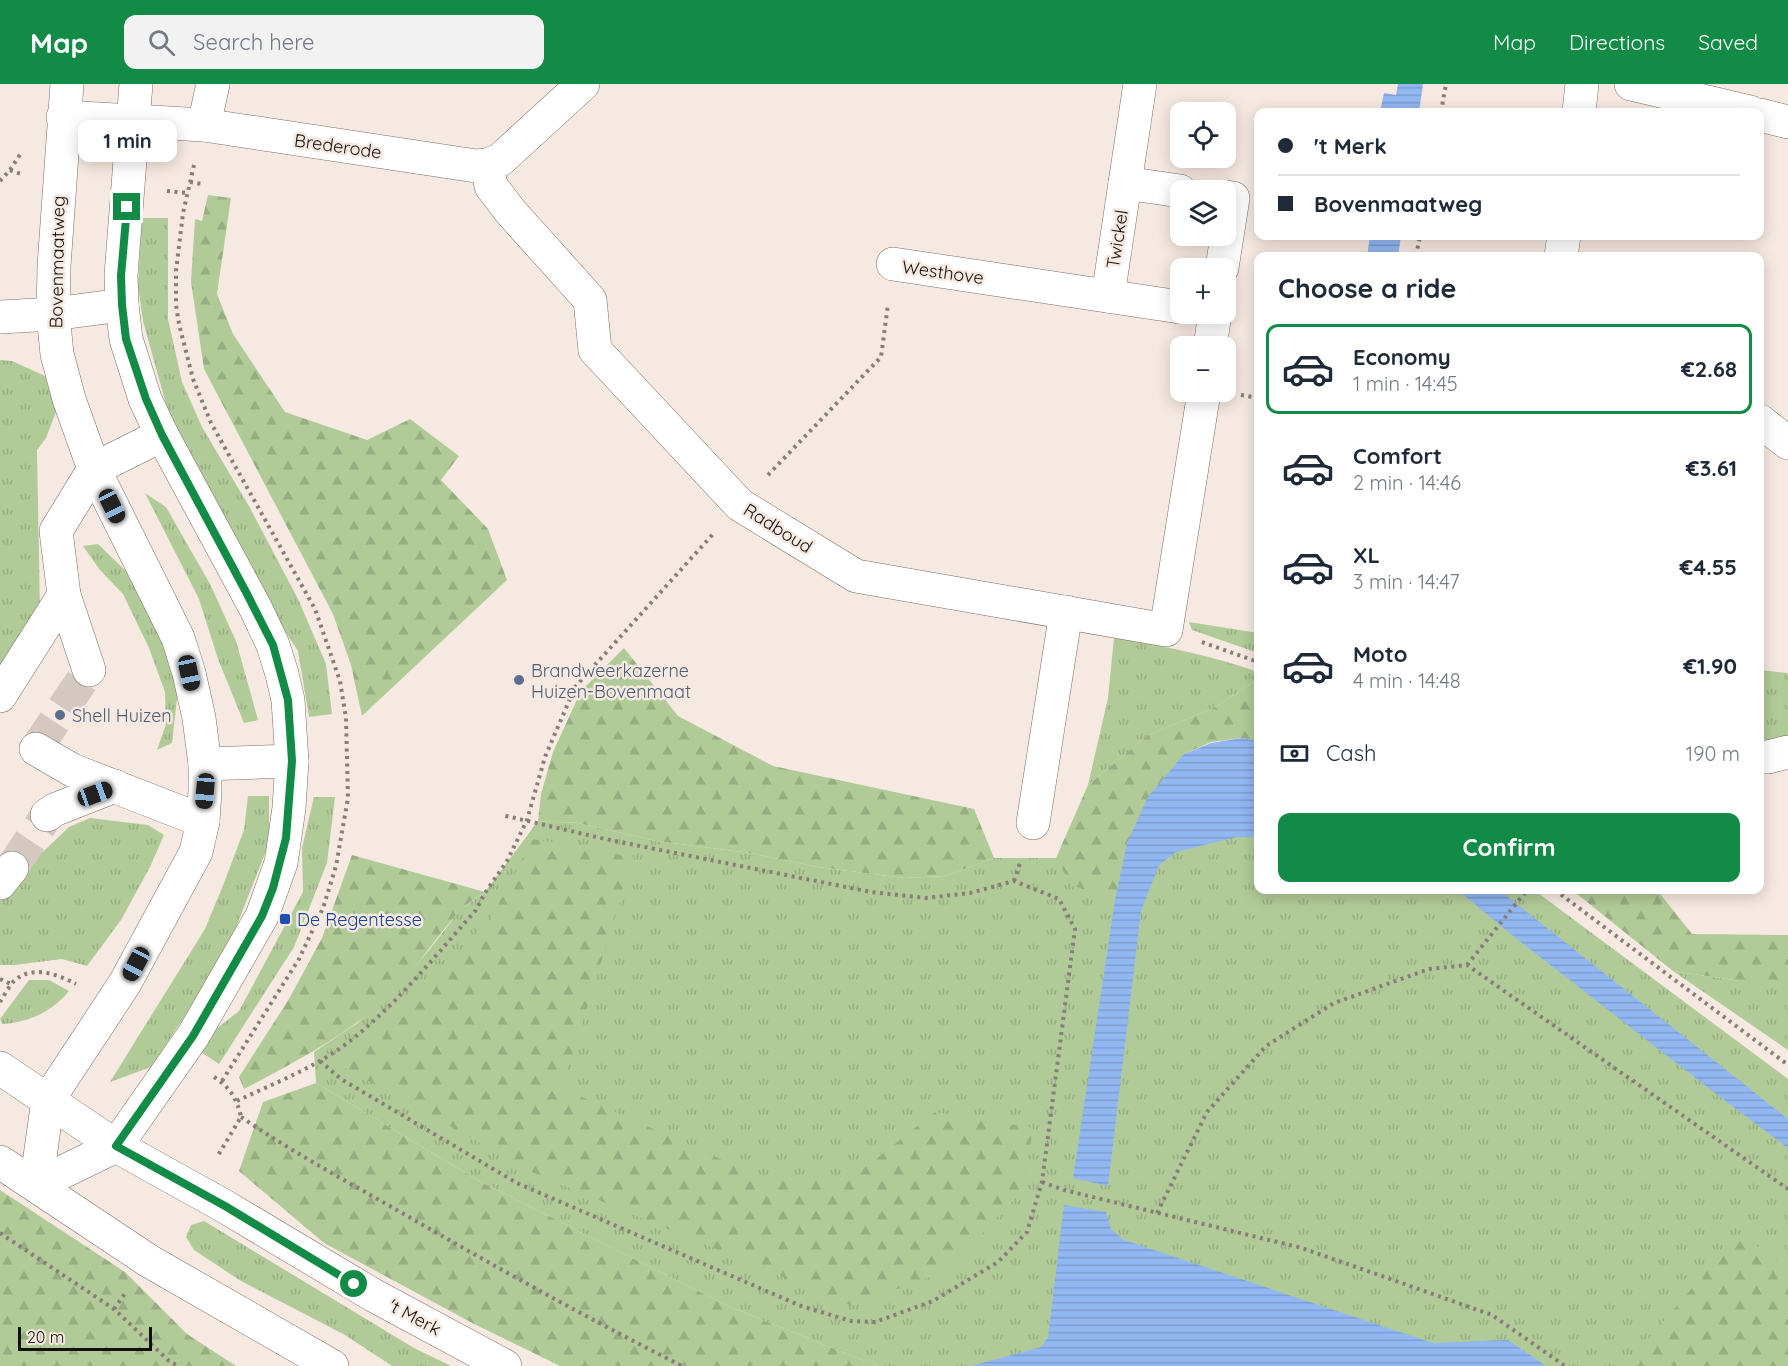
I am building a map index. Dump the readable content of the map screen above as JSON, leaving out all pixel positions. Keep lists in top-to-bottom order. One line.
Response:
{"streets":{"street":["Brederode","Twickel","Bovenmaatweg","Westhove","Radboud","'t Merk"]},"crossings":[["Brederode","Bovenmaatweg"],["Brederode","Radboud"],["Twickel","Westhove"],["Bovenmaatweg","'t Merk"],["Westhove","Radboud"]],"places":{"other":["Brandweerkazerne Huizen-Bovenmaat","Shell Huizen"],"transit":["De Regentesse"]},"scale_bar":"20 m","page":{"header":"Map","search":"Search here","nav":["Map","Directions","Saved"],"map_buttons":["+","−"],"banner":["'t Merk","Bovenmaatweg"],"bubble":"1 min","heading":"Choose a ride","list":[{"name":"Economy","note":"1 min · 14:45","value":"€2.68"},{"name":"Comfort","note":"2 min · 14:46","value":"€3.61"},{"name":"XL","note":"3 min · 14:47","value":"€4.55"},{"name":"Moto","note":"4 min · 14:48","value":"€1.90"}],"pay":["Cash","190 m"],"buttons":"Confirm","scale":"20 m"}}
